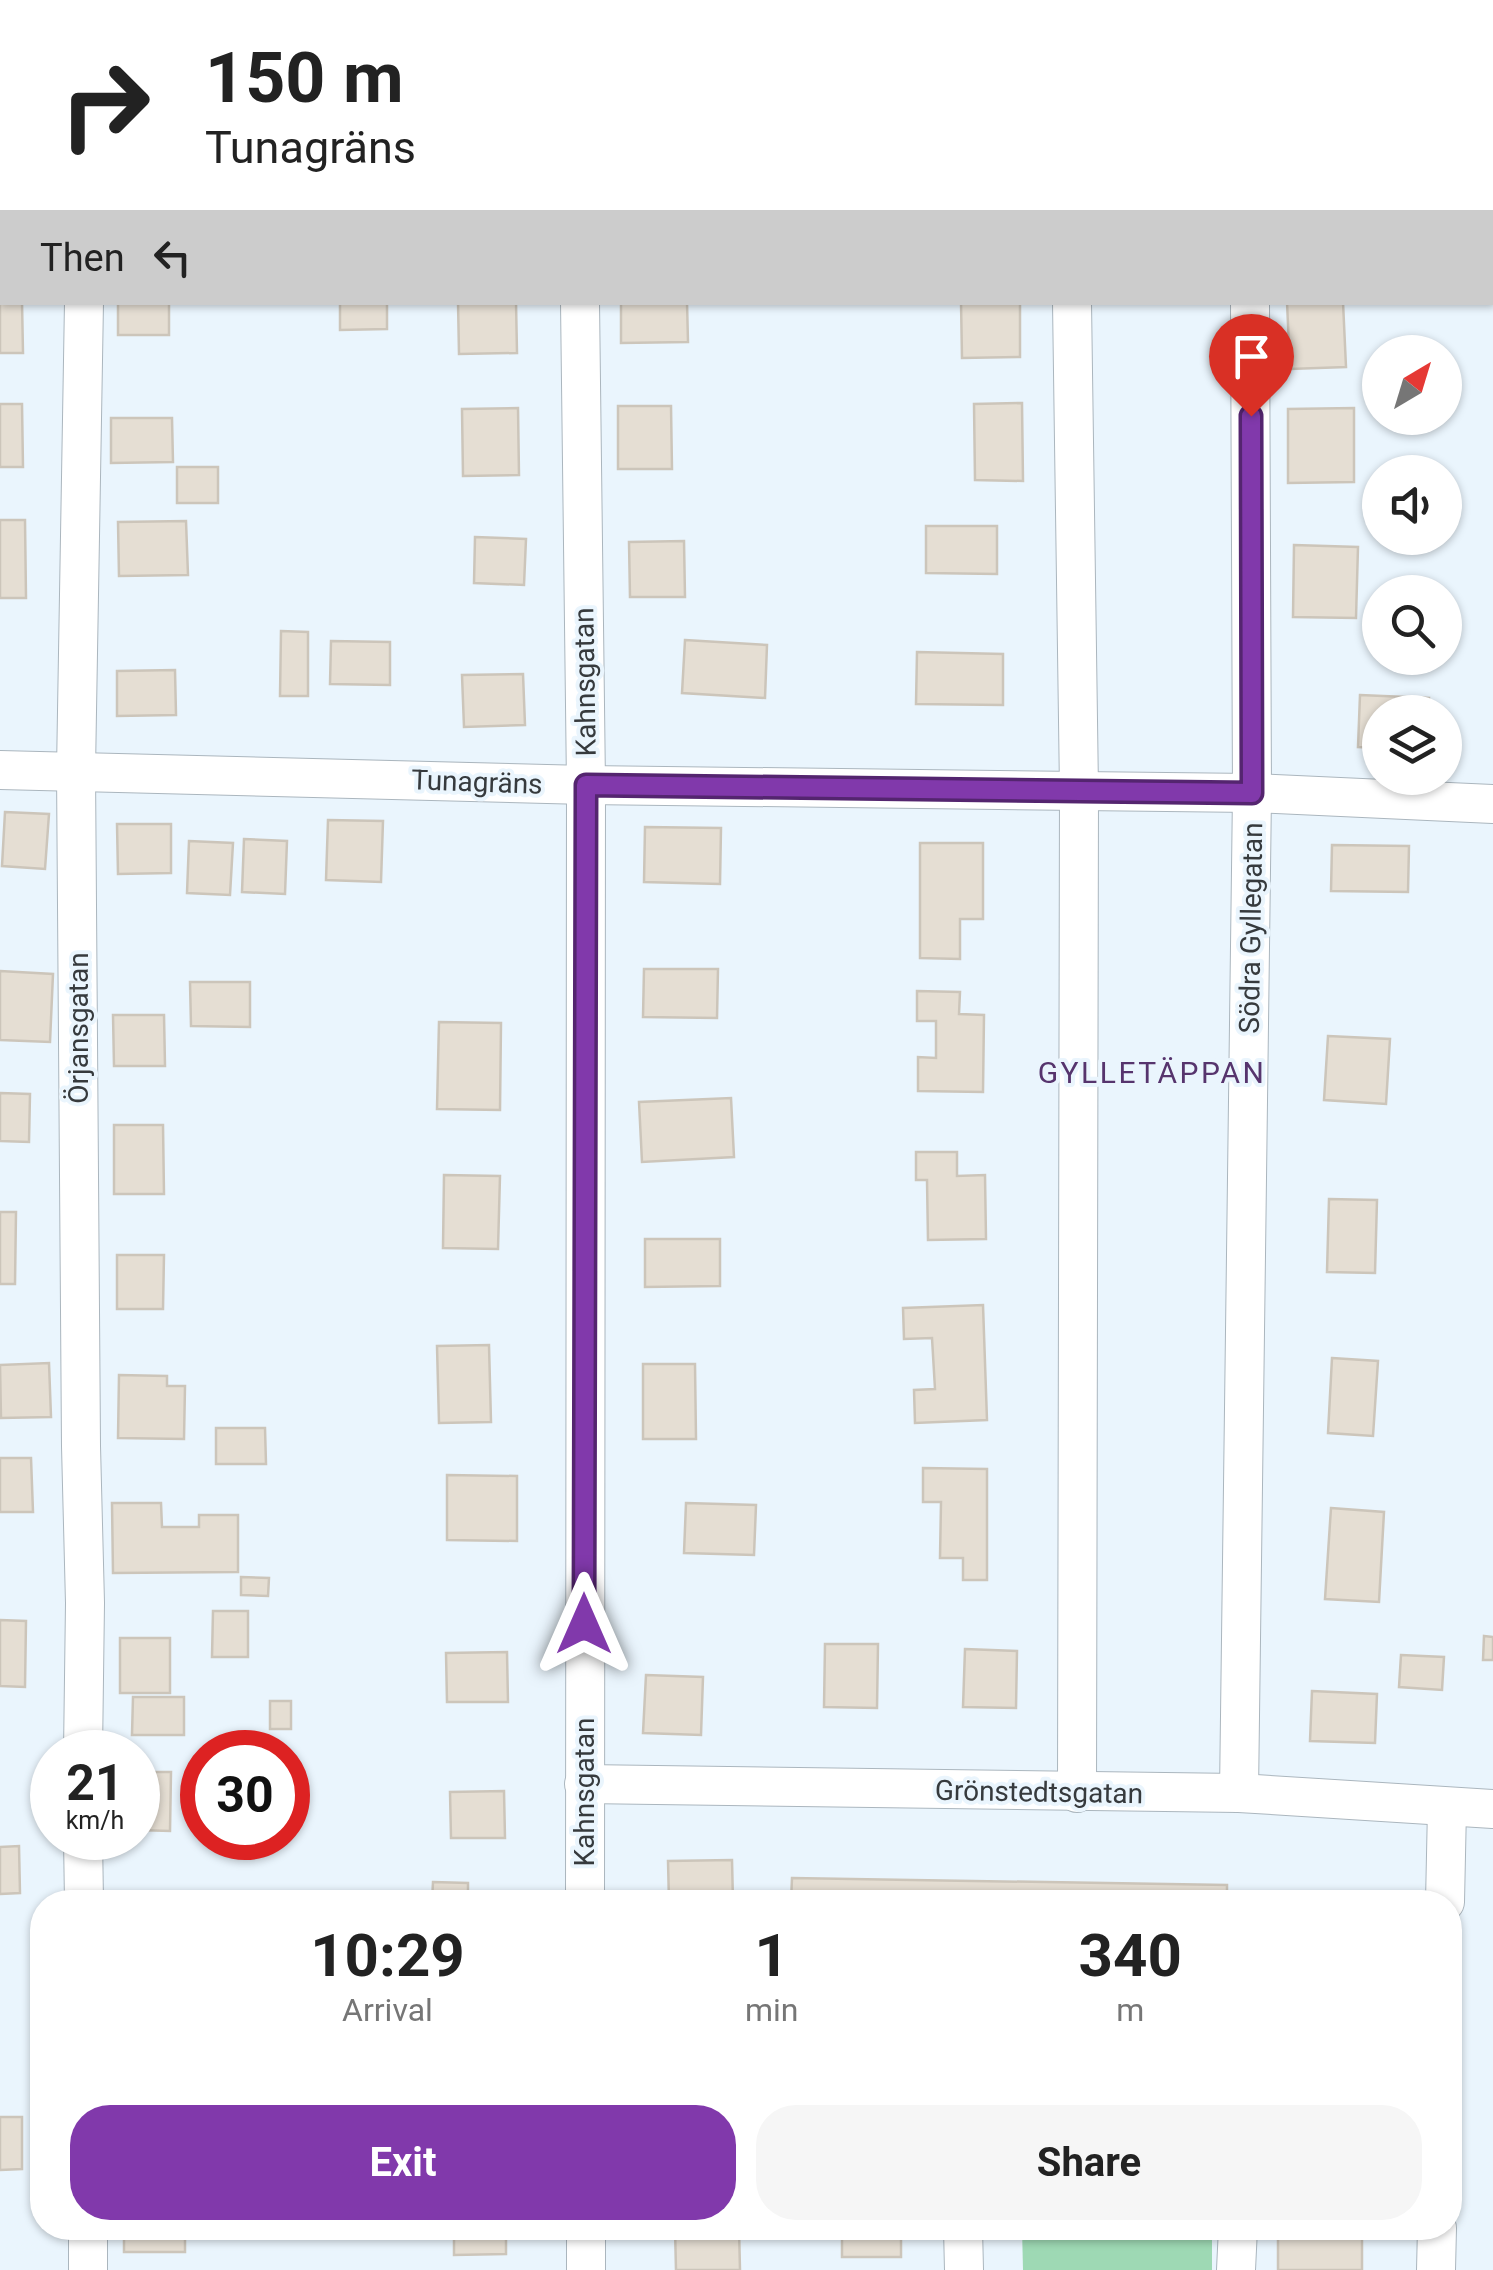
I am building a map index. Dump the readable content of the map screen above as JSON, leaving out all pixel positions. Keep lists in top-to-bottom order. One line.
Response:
{"streets":{"street":["Kahnsgatan","Tunagräns","Södra Gyllegatan","Örjansgatan","Grönstedtsgatan"]},"crossings":[["Kahnsgatan","Tunagräns"],["Kahnsgatan","Grönstedtsgatan"],["Tunagräns","Södra Gyllegatan"],["Tunagräns","Örjansgatan"],["Södra Gyllegatan","Grönstedtsgatan"]],"districts":["GYLLETÄPPAN"],"north":"top right","page":{"turn":["150 m","Tunagräns"],"then":"Then","speed":"21 km/h","limit":"30","eta":["10:29","Arrival","1","min","340","m"],"buttons":["Exit","Share"]}}
